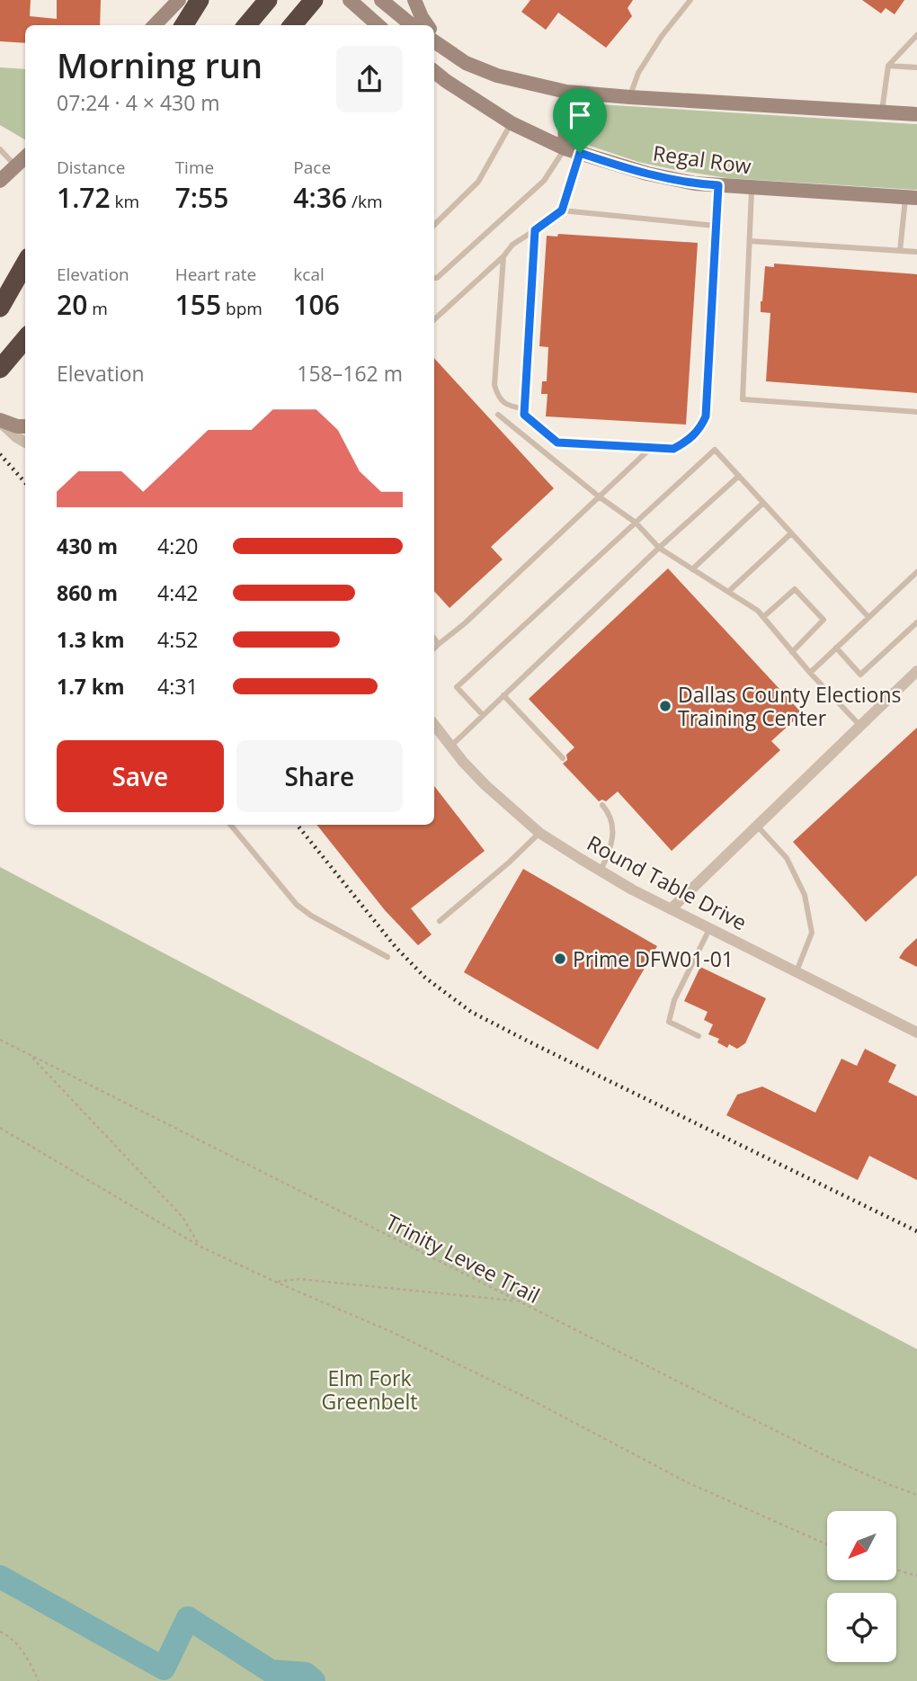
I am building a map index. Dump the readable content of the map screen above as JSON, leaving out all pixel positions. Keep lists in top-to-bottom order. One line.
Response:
{"streets":{"main road":["Regal Row"],"street":["Round Table Drive"],"path":["Trinity Levee Trail"]},"parks":["Elm Fork Greenbelt"],"places":["Dallas County Elections Training Center","Prime DFW01-01"],"north":"bottom left","page":{"heading":["Morning run","07:24 · 4 × 430 m"],"stats":[["Distance","1.72 km"],["Time","7:55"],["Pace","4:36 /km"],["Elevation","20 m"],["Heart rate","155 bpm"],["kcal","106"]],"chart":["Elevation","158–162 m"],"list":[{"name":"430 m","note":"4:20"},{"name":"860 m","note":"4:42"},{"name":"1.3 km","note":"4:52"},{"name":"1.7 km","note":"4:31"}],"buttons":["Save","Share"]}}
